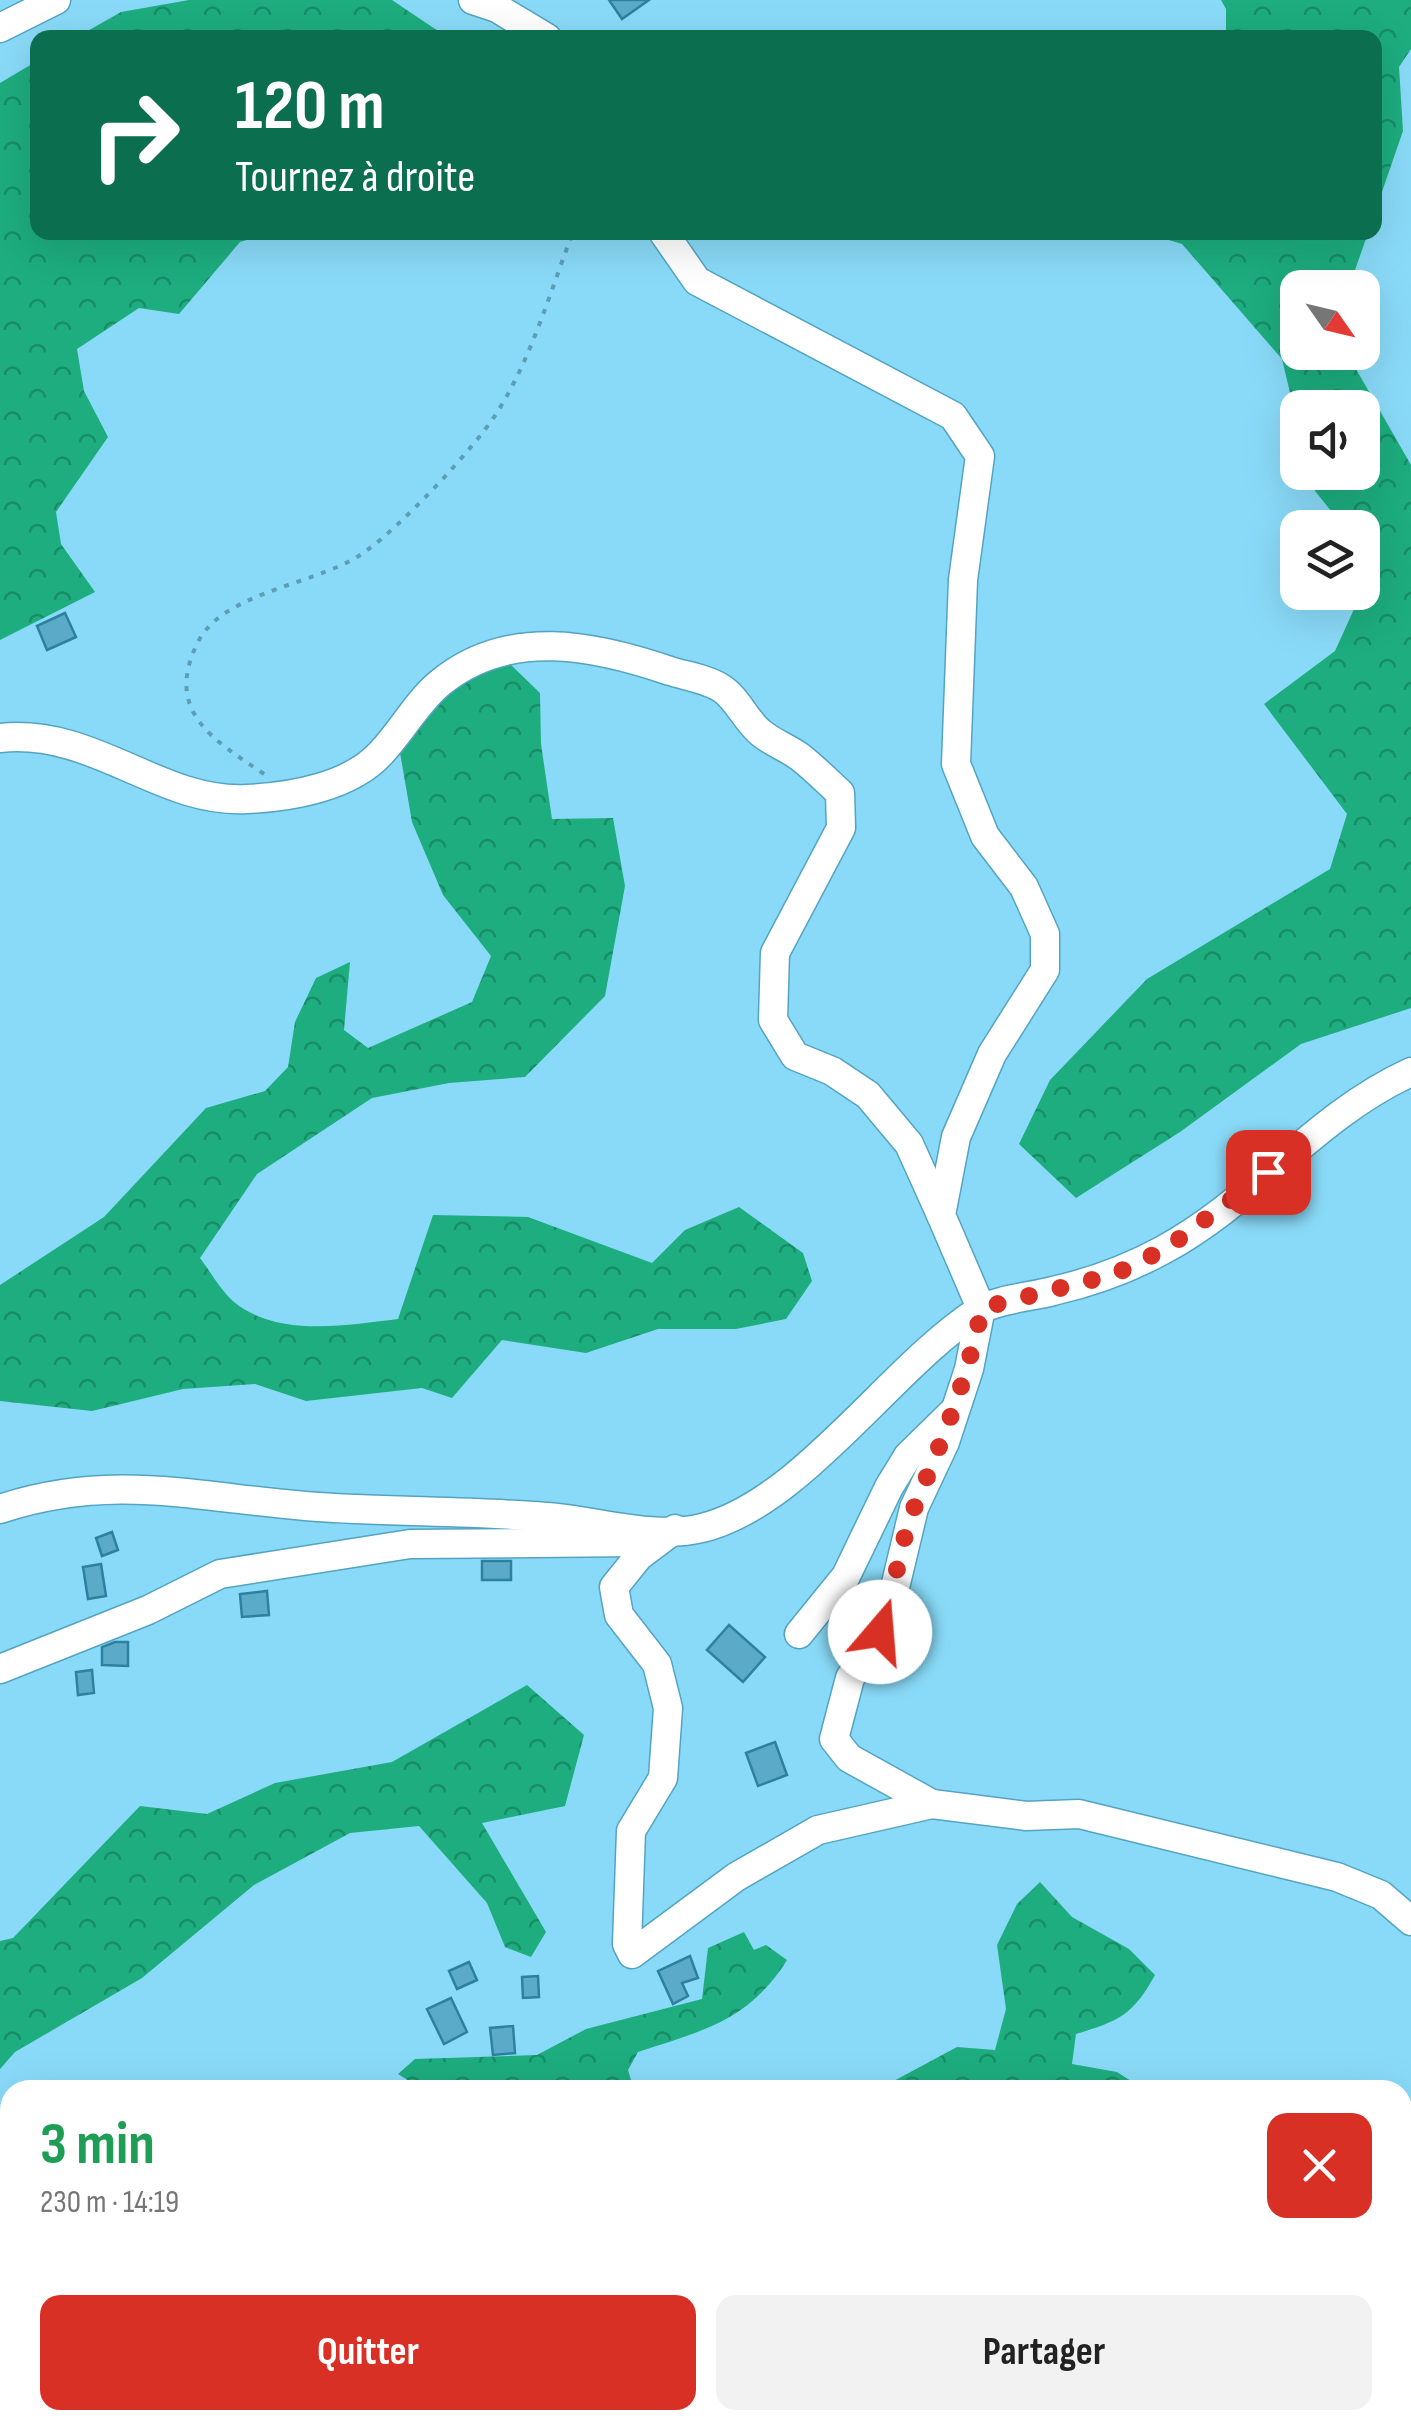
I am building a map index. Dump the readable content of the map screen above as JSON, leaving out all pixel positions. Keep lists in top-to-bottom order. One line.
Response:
{"north":"bottom right","page":{"turn":["120 m","Tournez à droite"],"heading":["3 min","230 m · 14:19"],"buttons":["Quitter","Partager"]}}
